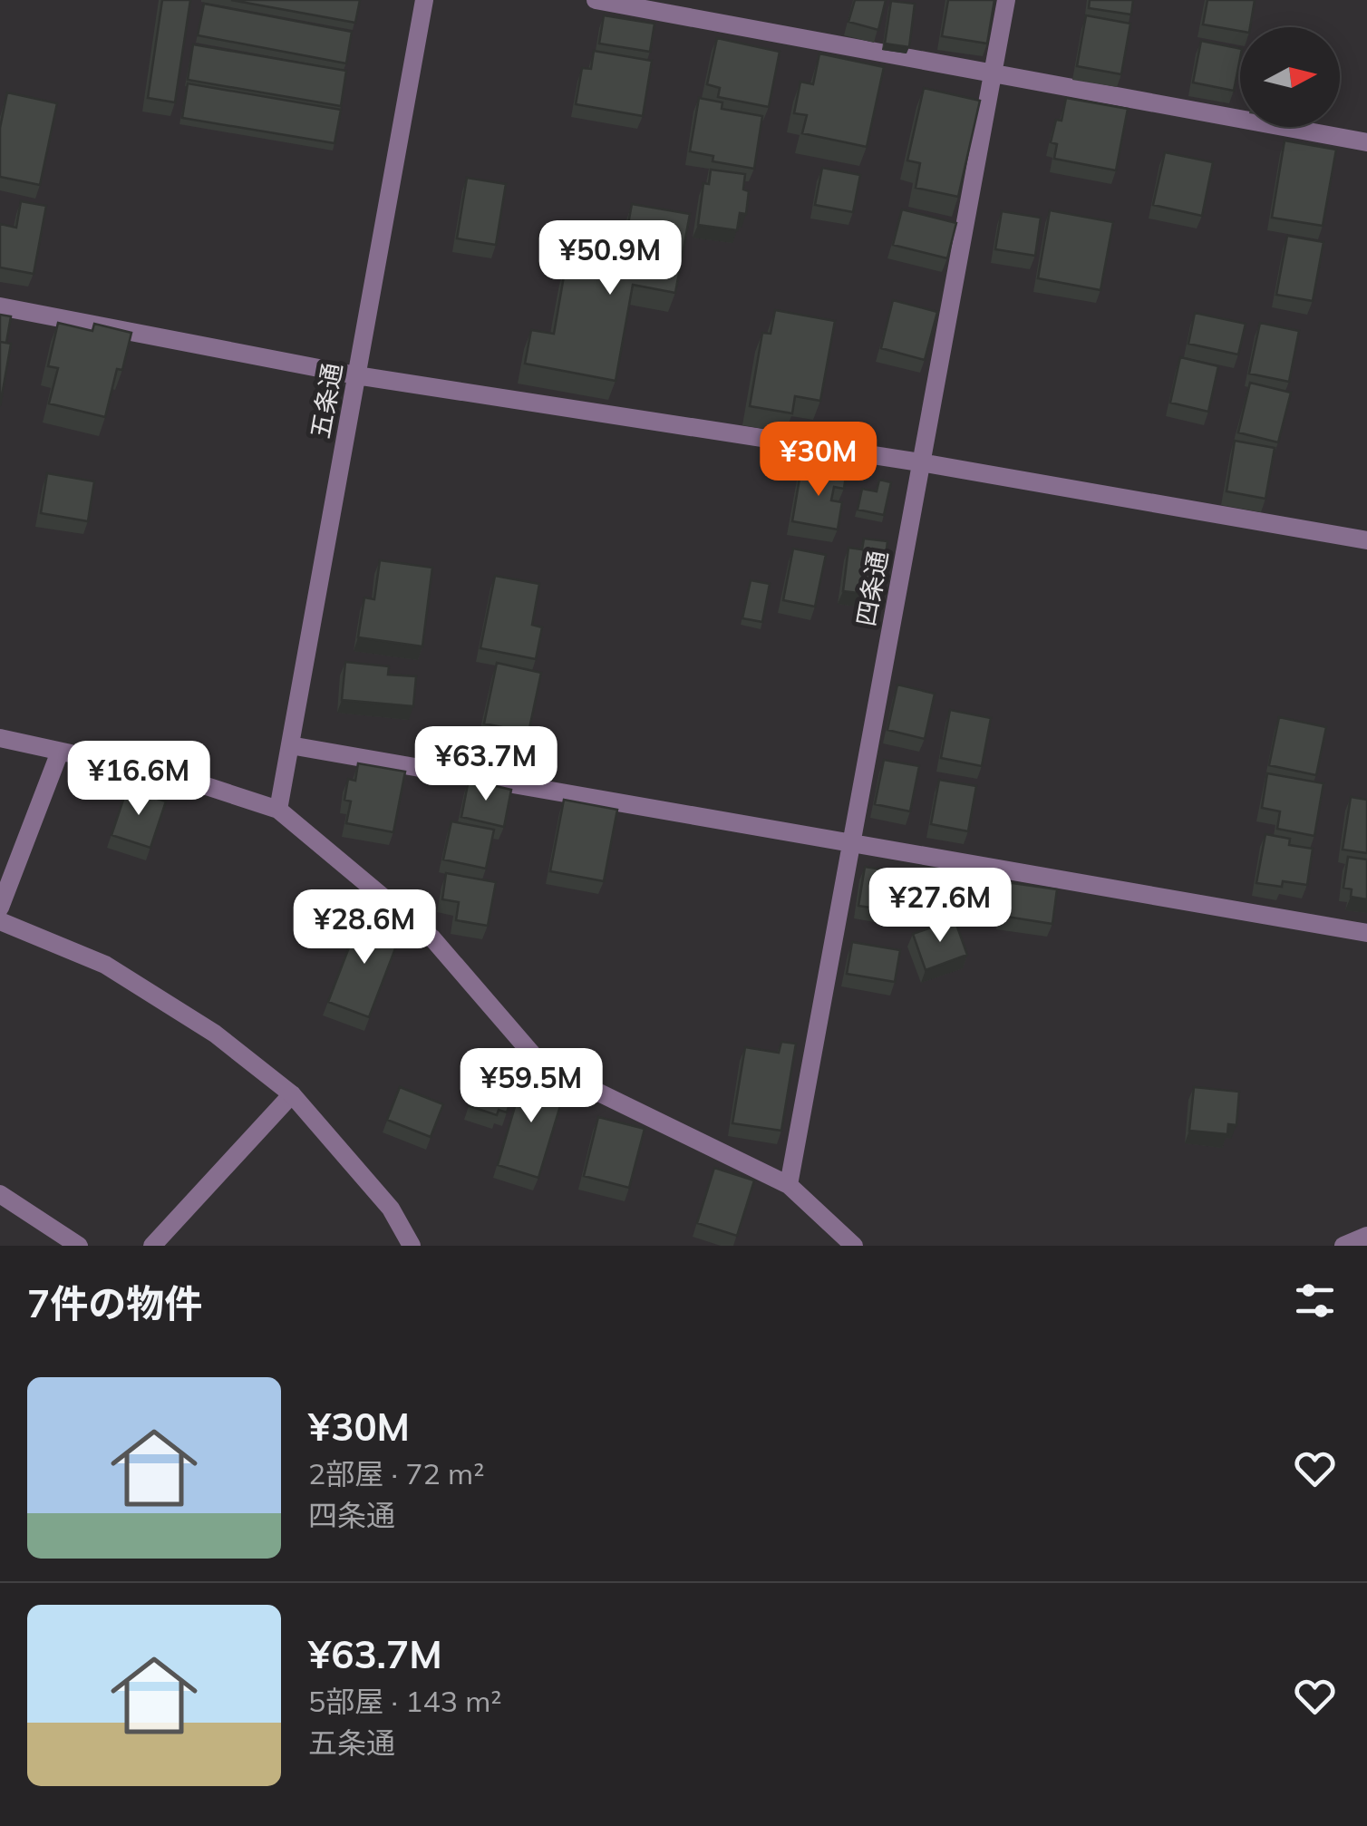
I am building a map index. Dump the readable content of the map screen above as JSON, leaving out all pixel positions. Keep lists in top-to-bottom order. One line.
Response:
{"streets":{"street":["五条通","四条通"]},"north":"right","page":{"price":["¥50.9M","¥30M","¥63.7M","¥16.6M","¥27.6M","¥28.6M","¥59.5M"],"heading":"7件の物件","list":[{"name":"¥30M","note":"2部屋 · 72 m² · 四条通"},{"name":"¥63.7M","note":"5部屋 · 143 m² · 五条通"}]}}
